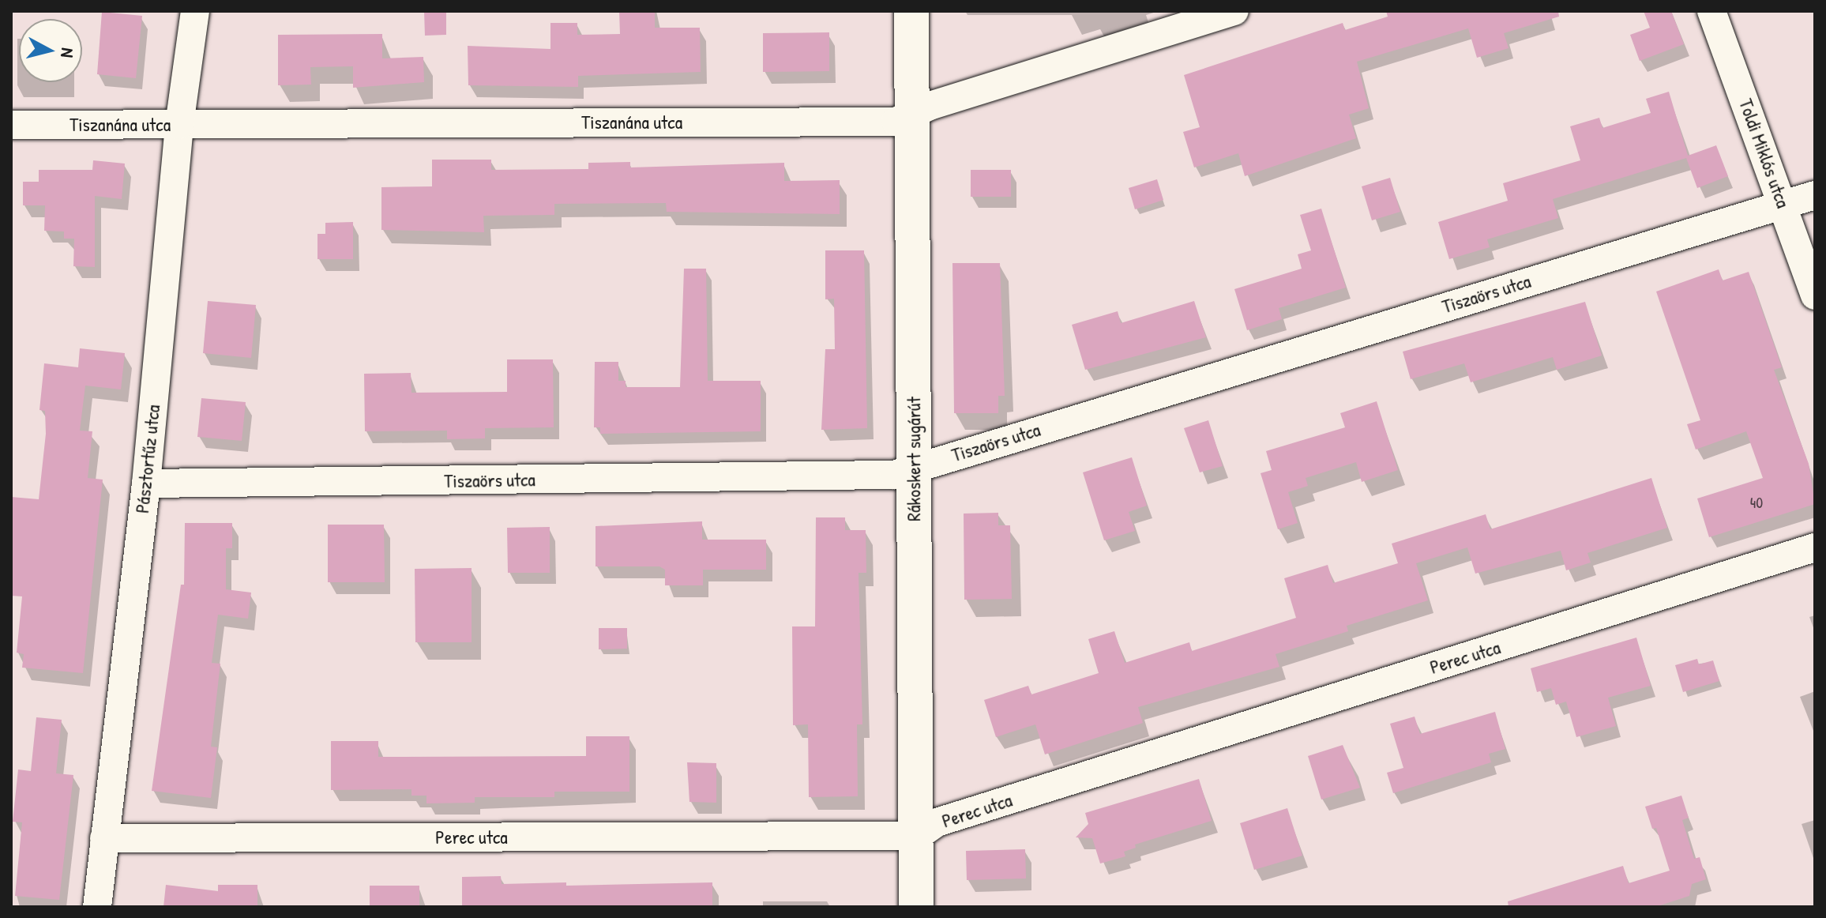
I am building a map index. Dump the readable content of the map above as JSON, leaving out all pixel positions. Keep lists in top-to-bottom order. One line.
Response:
{"streets":{"street":["Tiszanána utca","Toldi Miklós utca","Tiszaörs utca","Pásztortűz utca","Rákoskert sugárút","Perec utca"]},"crossings":[["Tiszanána utca","Pásztortűz utca"],["Tiszanána utca","Rákoskert sugárút"],["Toldi Miklós utca","Tiszaörs utca"],["Tiszaörs utca","Pásztortűz utca"],["Tiszaörs utca","Rákoskert sugárút"],["Pásztortűz utca","Perec utca"],["Rákoskert sugárút","Perec utca"]],"house_numbers":["40"],"north":"right"}
